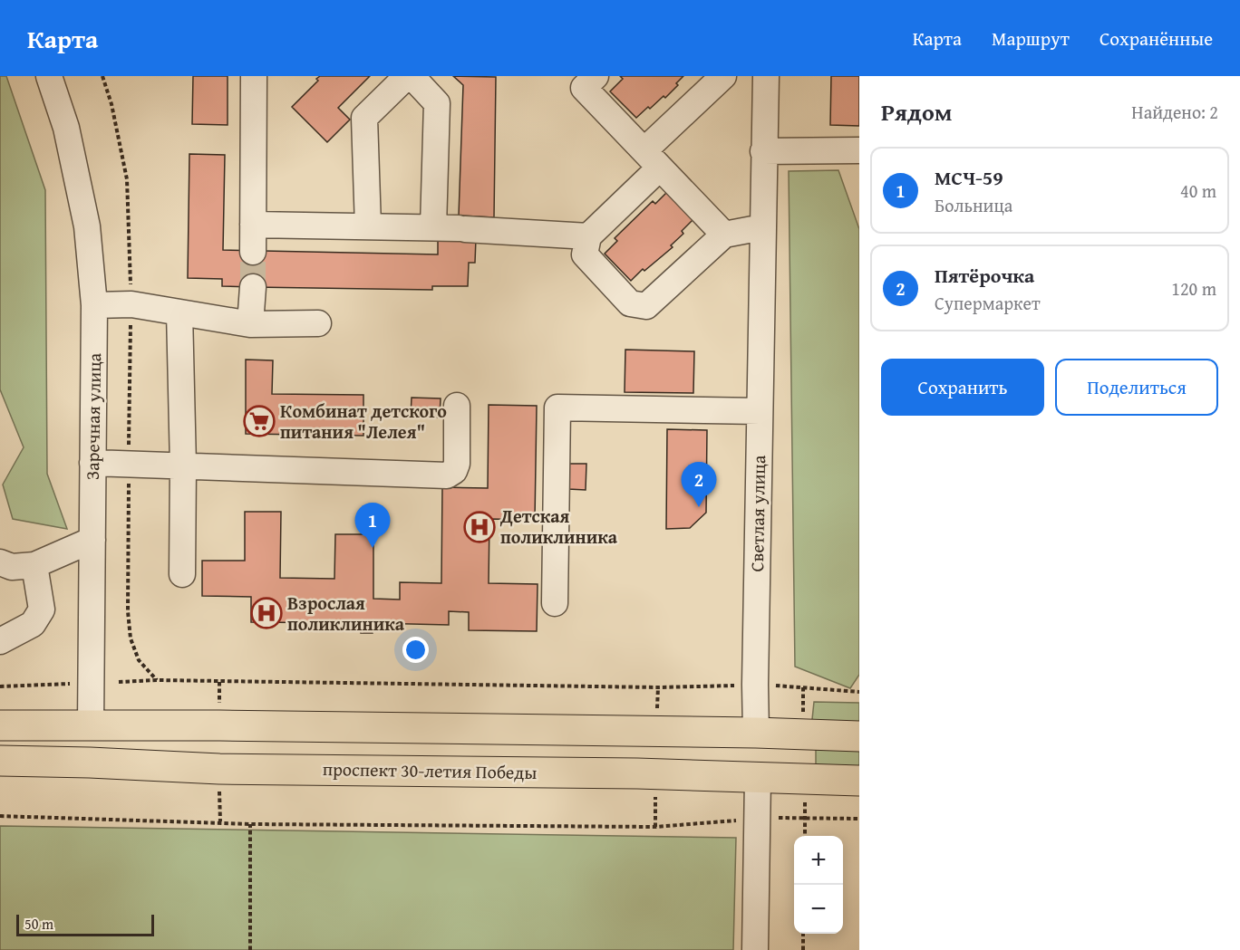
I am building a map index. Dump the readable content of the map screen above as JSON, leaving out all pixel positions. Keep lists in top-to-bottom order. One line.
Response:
{"streets":{"main road":["Заречная улица","Светлая улица","проспект 30-летия Победы"]},"crossings":[["Заречная улица","проспект 30-летия Победы"],["Светлая улица","проспект 30-летия Победы"]],"places":{"supermarket":["Комбинат детского питания \"Лелея\""],"hospital":["Детская поликлиника","Взрослая поликлиника"]},"scale_bar":"50 m","page":{"header":"Карта","nav":["Карта","Маршрут","Сохранённые"],"heading":["Рядом","Найдено: 2"],"list":[{"mark":"1","name":"МСЧ-59","note":"Больница","value":"40 m"},{"mark":"2","name":"Пятёрочка","note":"Супермаркет","value":"120 m"}],"buttons":["Сохранить","Поделиться"],"pins":["2","1"],"map_buttons":["+","−"],"scale":"50 m"}}
